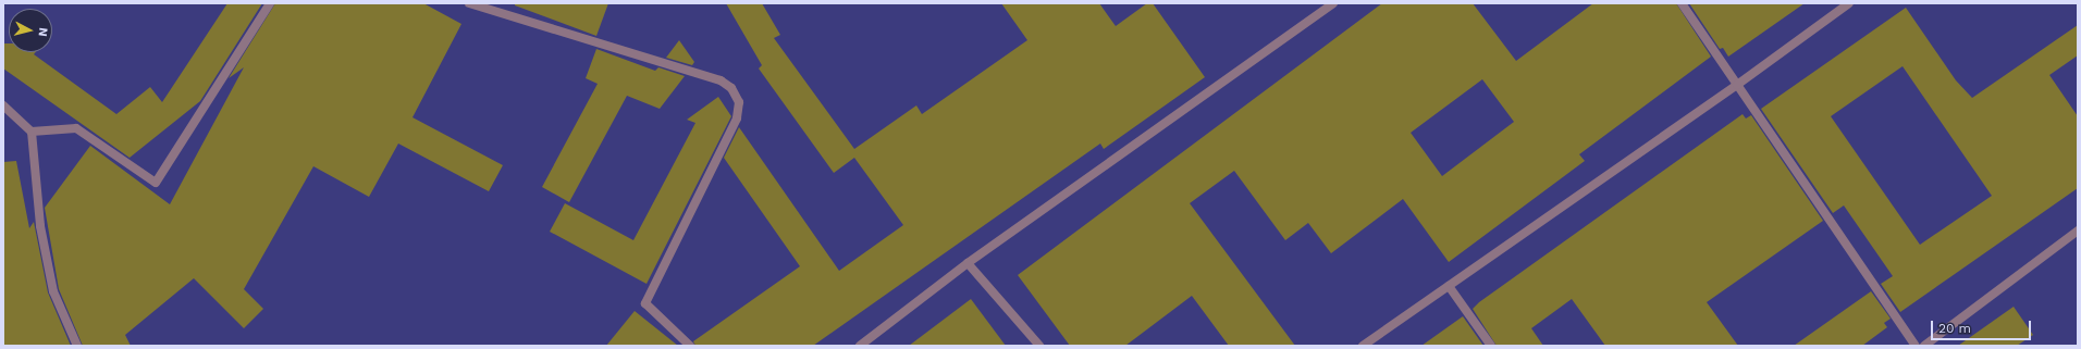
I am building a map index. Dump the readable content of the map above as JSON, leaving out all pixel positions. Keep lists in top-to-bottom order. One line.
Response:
{"scale_bar":"20 m","north":"right"}
